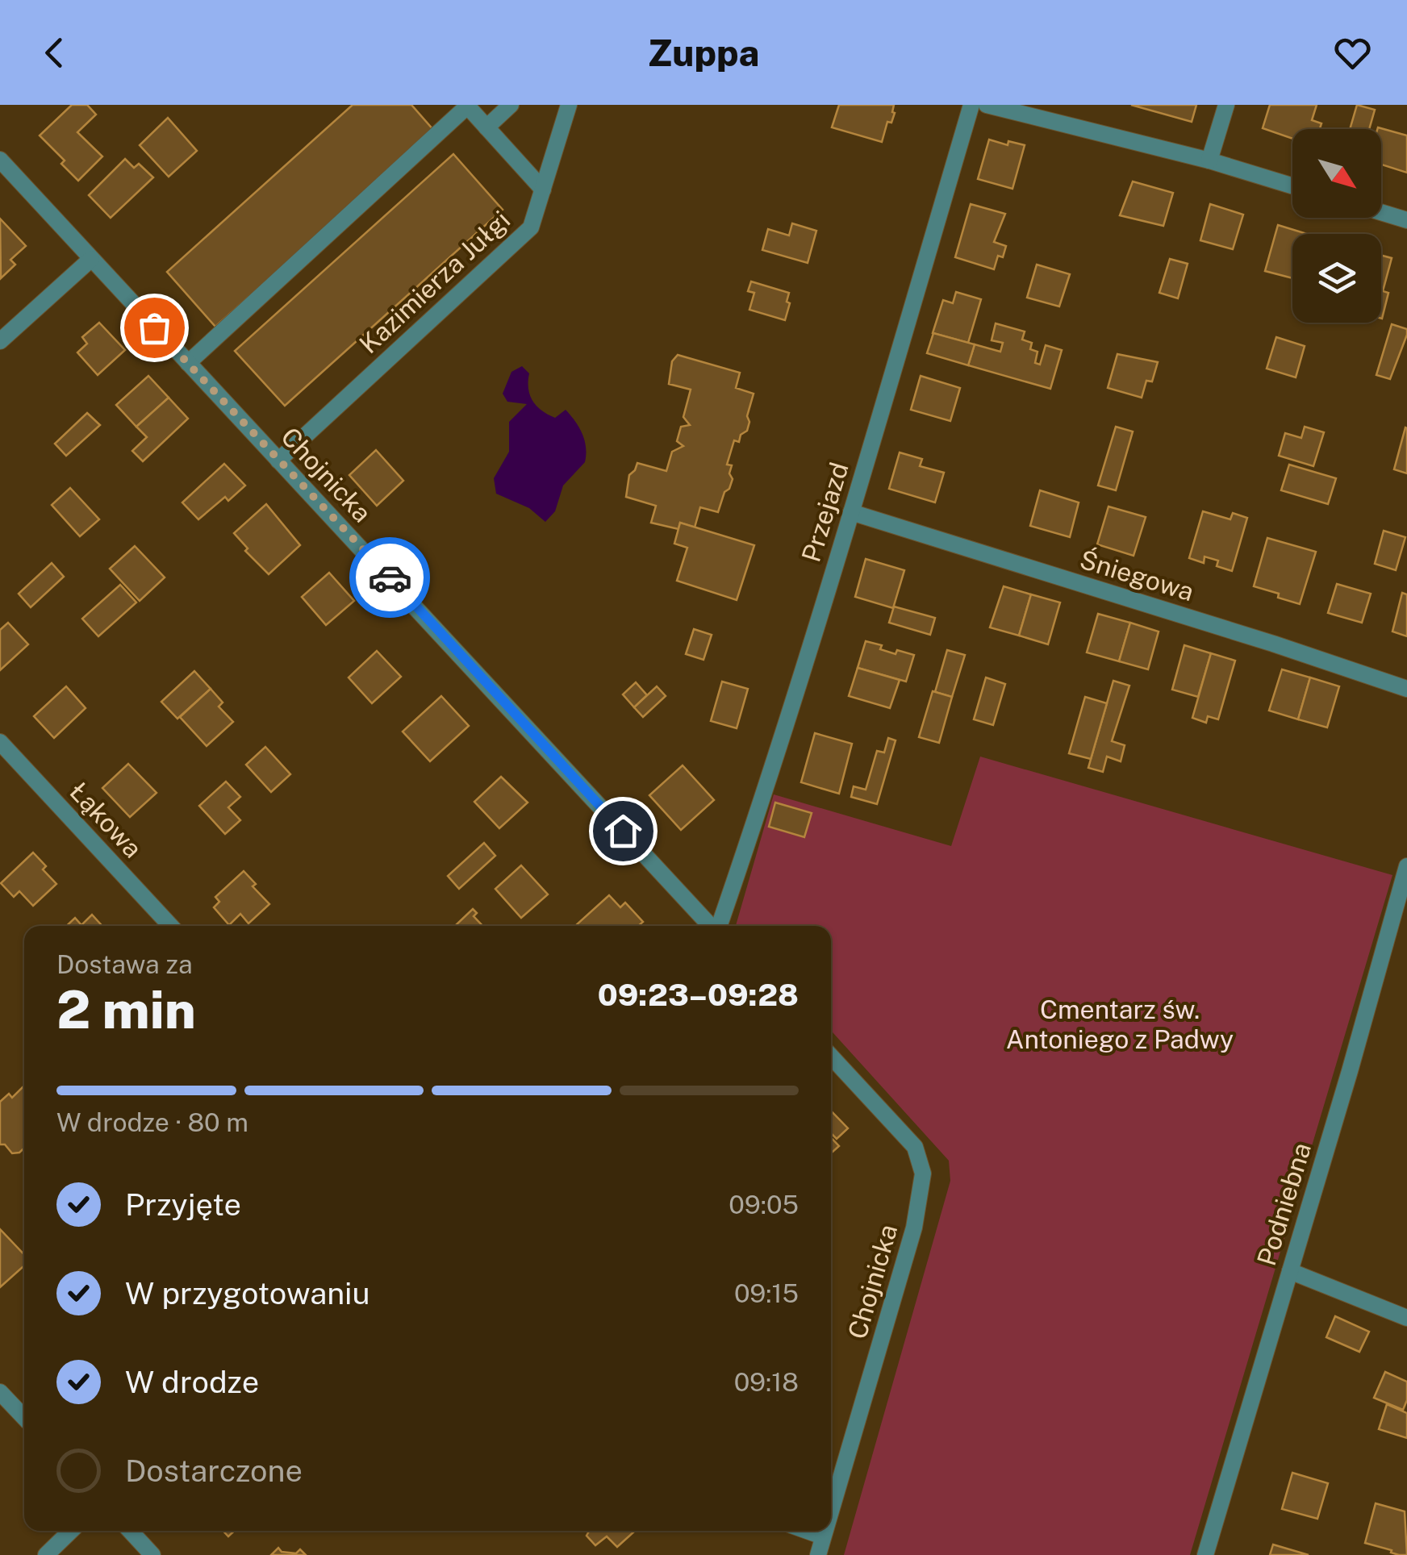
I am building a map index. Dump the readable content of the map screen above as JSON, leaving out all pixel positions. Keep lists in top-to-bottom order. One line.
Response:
{"streets":{"street":["Kazimierza Jułgi","Chojnicka","Przejazd","Śniegowa","Łąkowa","Podniebna"]},"crossings":[["Kazimierza Jułgi","Chojnicka"],["Przejazd","Śniegowa"]],"parks":["Cmentarz św. Antoniego z Padwy"],"north":"bottom right","page":{"header":"Zuppa","heading":["2 min","Dostawa za","09:23–09:28"],"bar":"W drodze · 80 m","list":[["Przyjęte","09:05"],["W przygotowaniu","09:15"],["W drodze","09:18"],"Dostarczone"]}}
